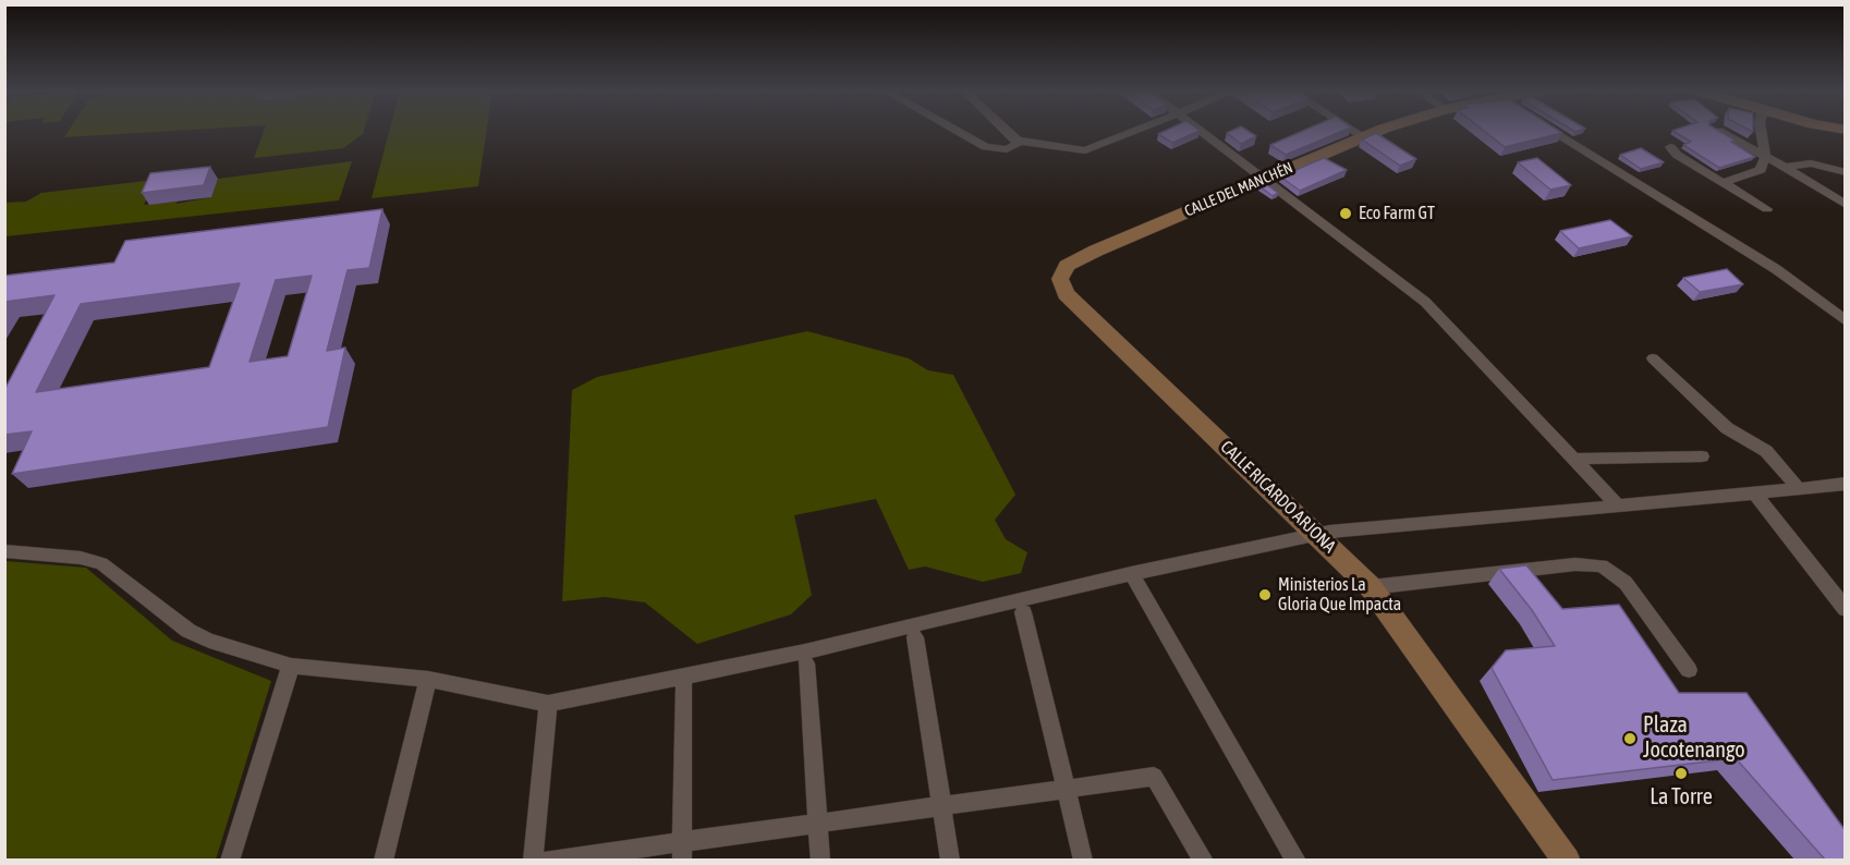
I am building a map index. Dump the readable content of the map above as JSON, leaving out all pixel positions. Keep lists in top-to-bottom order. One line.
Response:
{"streets":{"street":["CALLE DEL MANCHÉN","CALLE RICARDO ARJONA"]},"crossings":[["CALLE DEL MANCHÉN","CALLE RICARDO ARJONA"]],"places":["Eco Farm GT","Ministerios La Gloria Que Impacta","Plaza Jocotenango","La Torre"]}
